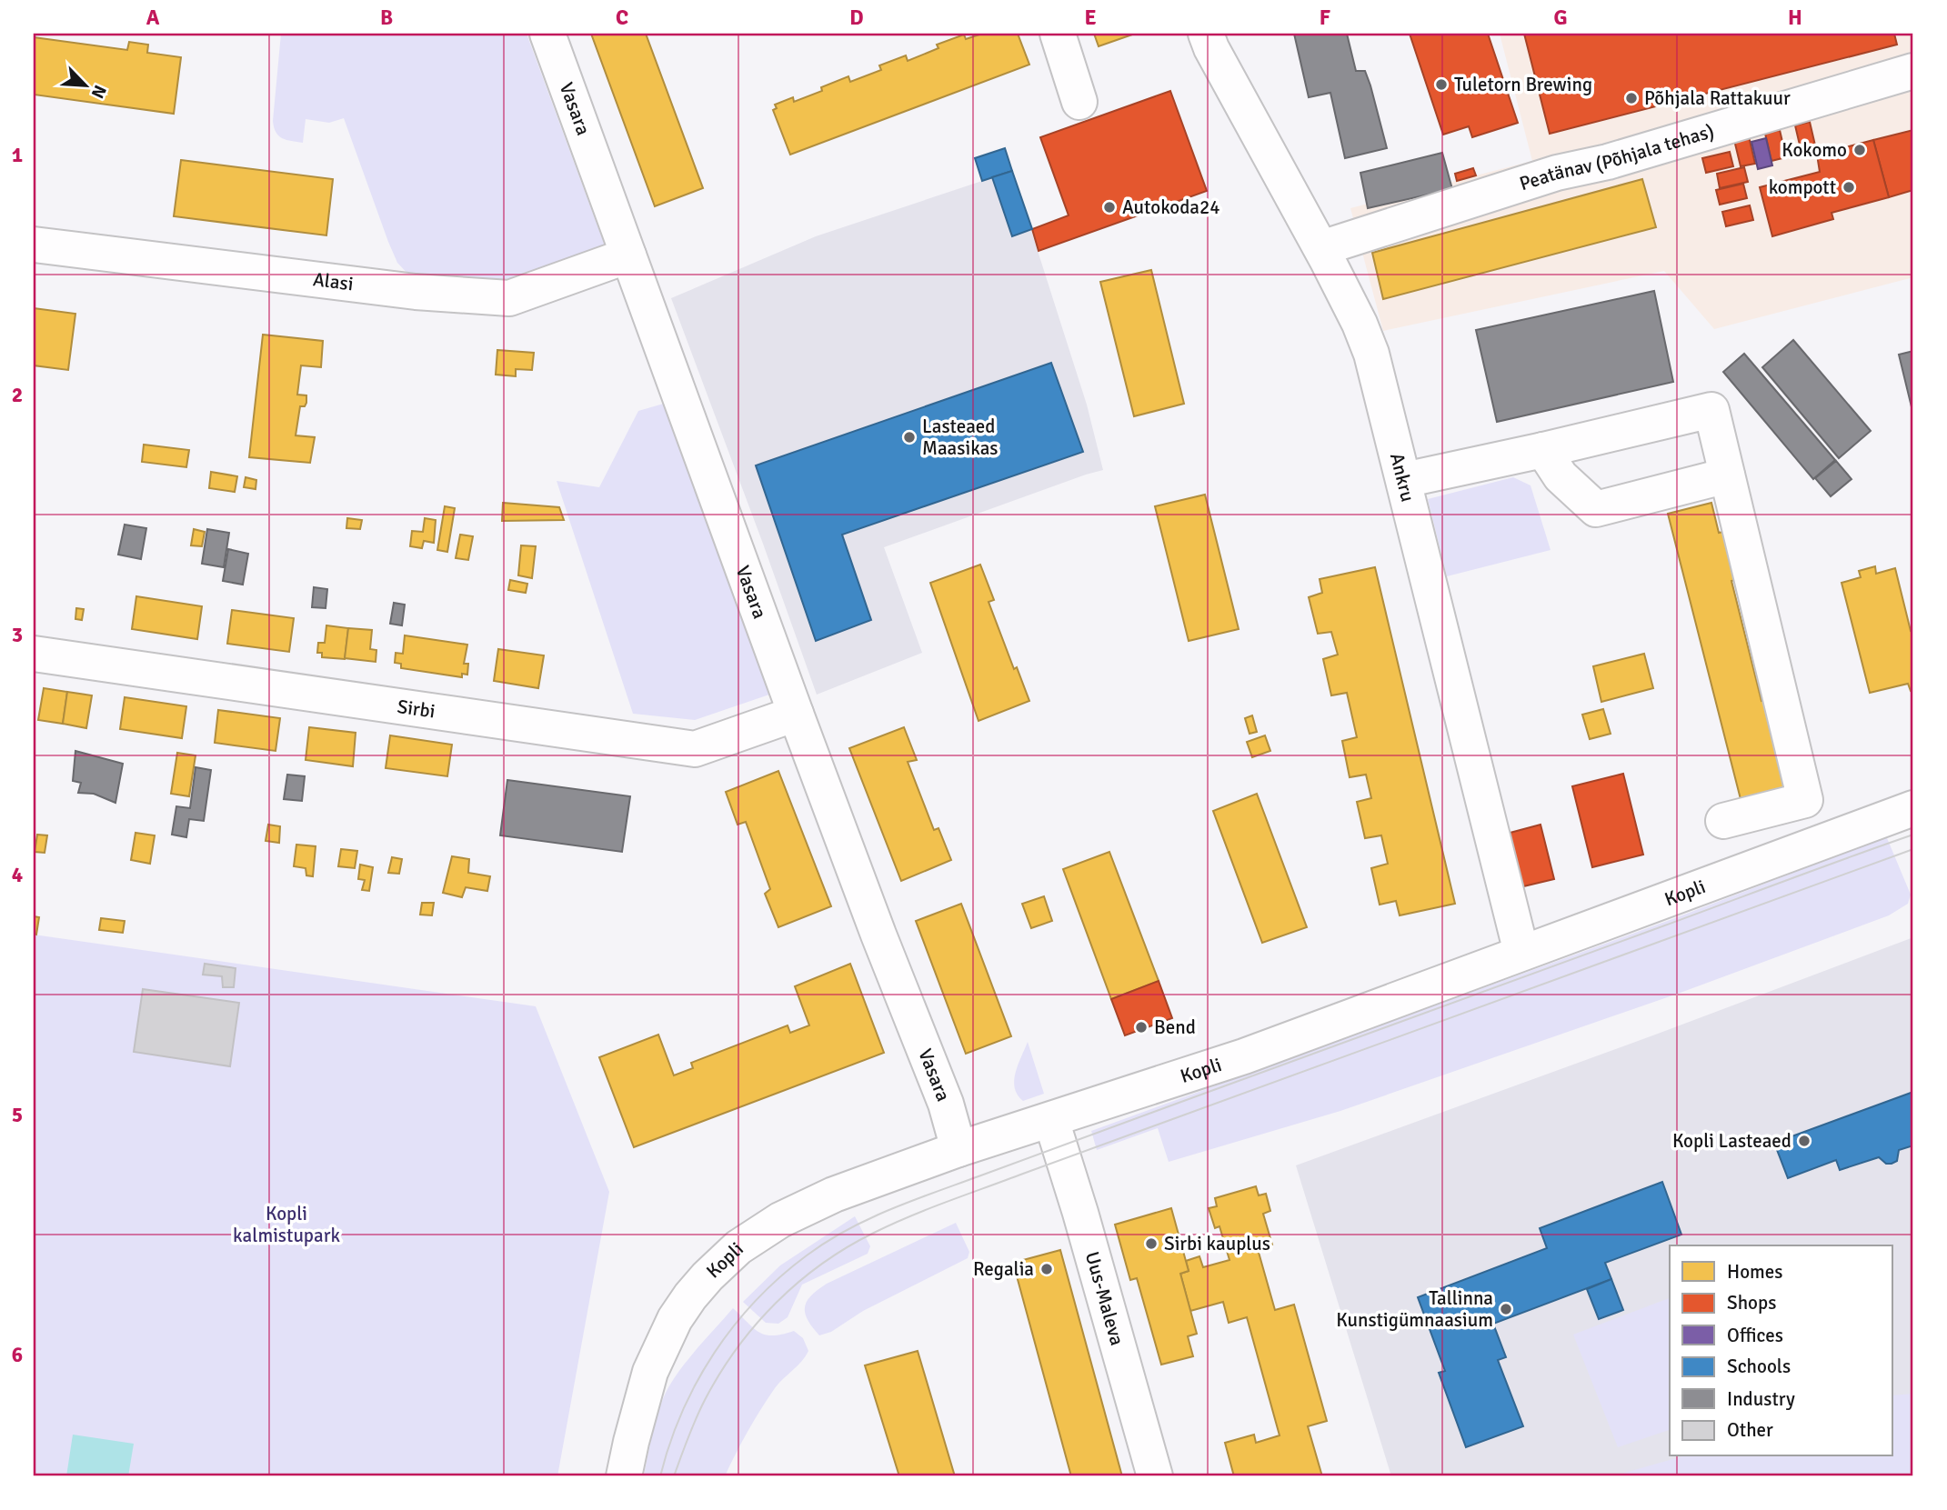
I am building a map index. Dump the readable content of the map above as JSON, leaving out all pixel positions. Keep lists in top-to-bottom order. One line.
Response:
{"streets":{"street":["Vasara","Peatänav (Põhjala tehas)","Alasi","Ankru","Sirbi","Kopli","Uus-Maleva"]},"crossings":[["Vasara","Alasi"],["Vasara","Sirbi"],["Vasara","Kopli"],["Peatänav (Põhjala tehas)","Ankru"],["Ankru","Kopli"],["Kopli","Uus-Maleva"]],"parks":["Kopli kalmistupark"],"places":["Tuletorn Brewing","Põhjala Rattakuur","Kokomo","kompott","Autokoda24","Lasteaed Maasikas","Bend","Kopli Lasteaed","Sirbi kauplus","Regalia","Tallinna Kunstigümnaasium"],"legend":["Homes","Shops","Offices","Schools","Industry","Other"],"north":"bottom right","grid":{"columns":["A","B","C","D","E","F","G","H"],"rows":["1","2","3","4","5","6"]}}
